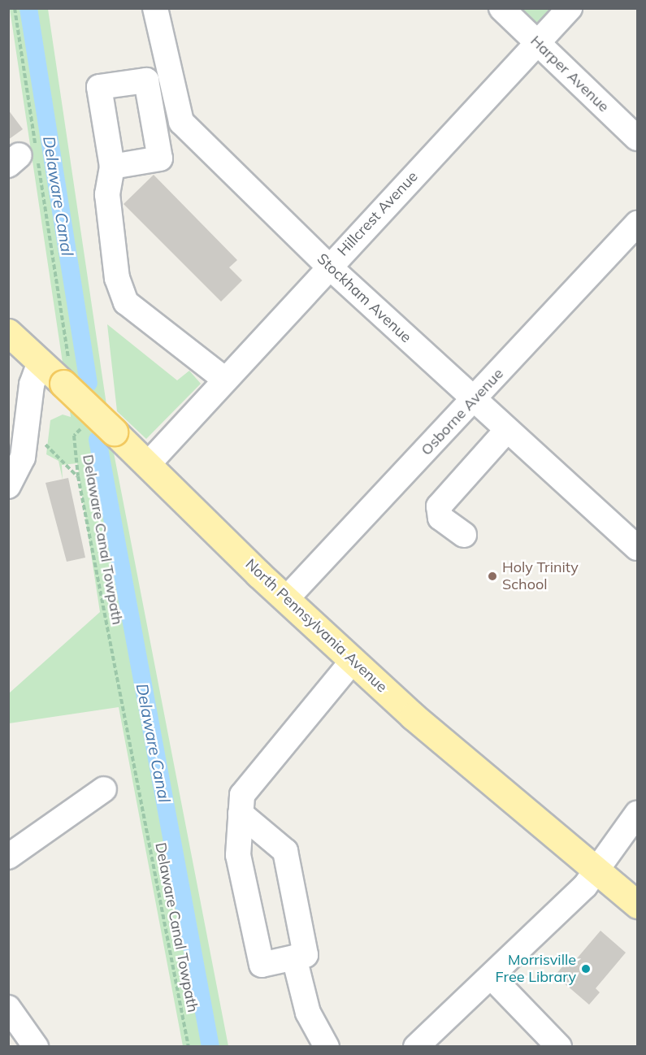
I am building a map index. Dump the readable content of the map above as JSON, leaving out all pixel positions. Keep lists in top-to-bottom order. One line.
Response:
{"streets":{"main road":["North Pennsylvania Avenue"],"street":["Harper Avenue","Hillcrest Avenue","Stockham Avenue","Osborne Avenue"],"path":["Delaware Canal Towpath"]},"crossings":[["Harper Avenue","Hillcrest Avenue"],["Hillcrest Avenue","Stockham Avenue"],["Hillcrest Avenue","North Pennsylvania Avenue"],["Stockham Avenue","Osborne Avenue"],["Osborne Avenue","North Pennsylvania Avenue"]],"water":["Delaware Canal"],"places":["Holy Trinity School","Morrisville Free Library"]}
